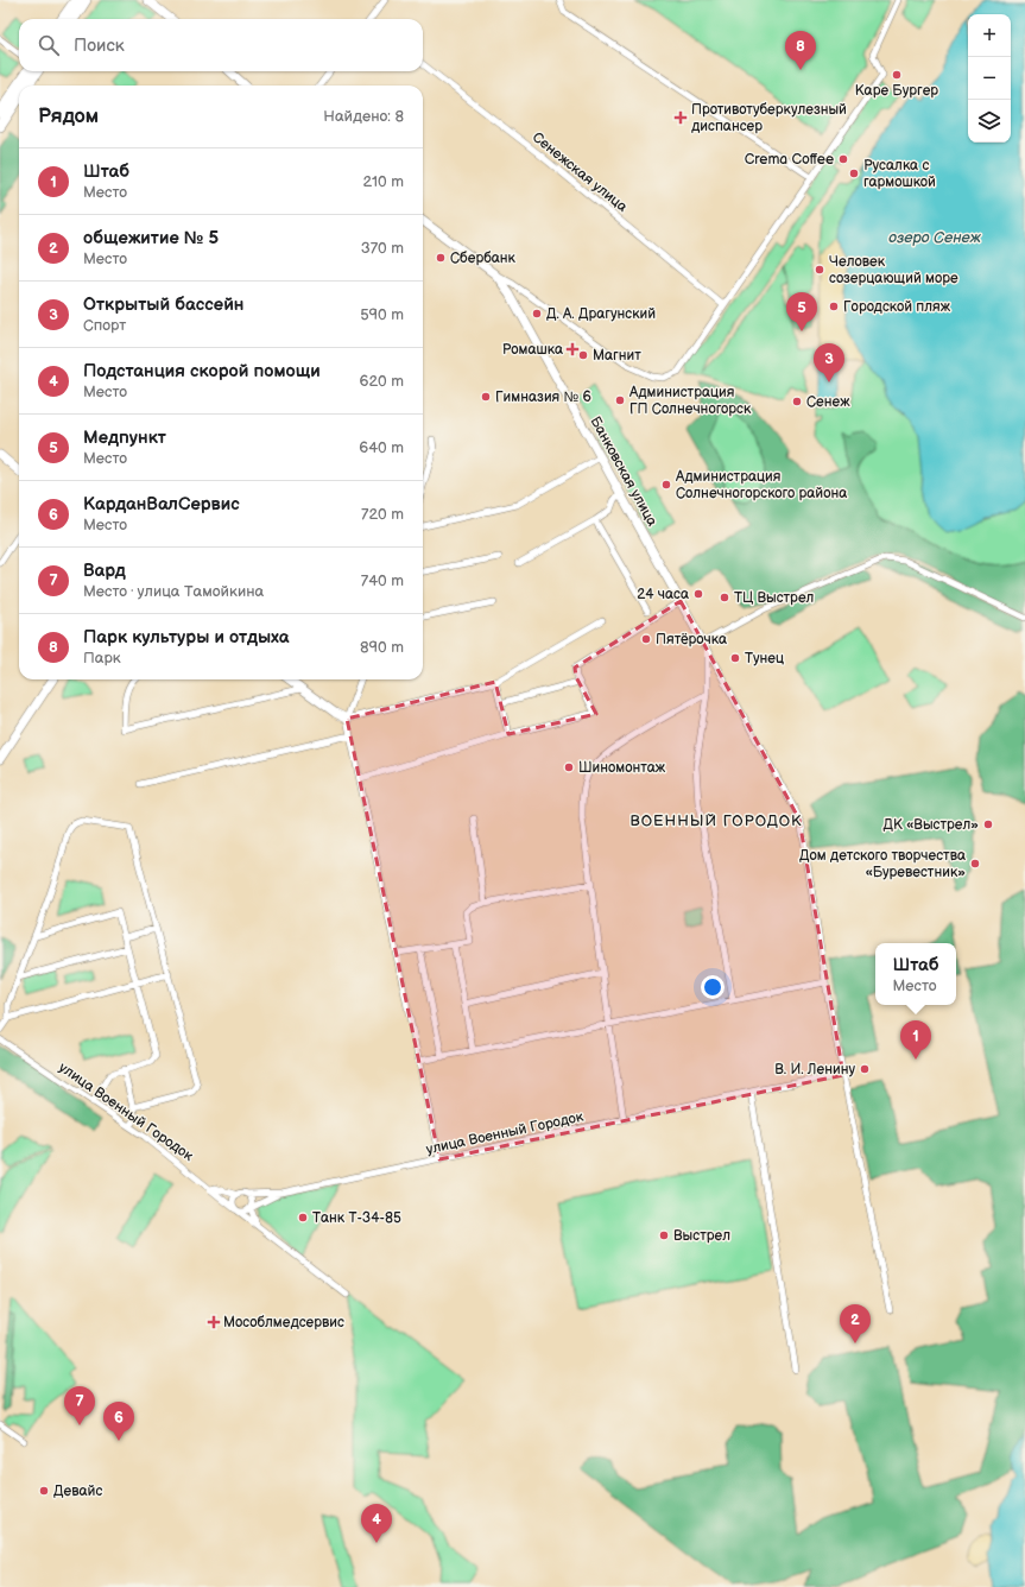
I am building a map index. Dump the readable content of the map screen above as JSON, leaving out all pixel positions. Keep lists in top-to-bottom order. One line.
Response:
{"streets":{"street":["Сенежская улица","Банковская улица","улица Военный Городок"]},"districts":["ВОЕННЫЙ ГОРОДОК"],"water":["озеро Сенеж"],"places":{"other":["Каре Бургер","Crema Coffee","Русалка с гармошкой","Сбербанк","Человек созерцающий море","Городской пляж","Д. А. Драгунский","Магнит","Гимназия № 6","Администрация ГП Солнечногорск","Сенеж","Администрация Солнечногорского района","24 часа","ТЦ Выстрел","Пятёрочка","Тунец","Шиномонтаж","ДК «Выстрел»","Дом детского творчества «Буревестник»","В. И. Ленину","Танк Т-34-85","Выстрел","Девайс"],"health":["Противотуберкулезный диспансер","Ромашка","Мособлмедсервис"]},"page":{"map_buttons":["+","−"],"search":"Поиск","pins":["8","5","3","1","2","7","6","4"],"heading":["Рядом","Найдено: 8"],"list":[{"mark":"1","name":"Штаб","note":"Место","value":"210 m"},{"mark":"2","name":"общежитие № 5","note":"Место","value":"370 m"},{"mark":"3","name":"Открытый бассейн","note":"Спорт","value":"590 m"},{"mark":"4","name":"Подстанция скорой помощи","note":"Место","value":"620 m"},{"mark":"5","name":"Медпункт","note":"Место","value":"640 m"},{"mark":"6","name":"КарданВалСервис","note":"Место","value":"720 m"},{"mark":"7","name":"Вард","note":"Место · улица Тамойкина","value":"740 m"},{"mark":"8","name":"Парк культуры и отдыха","note":"Парк","value":"890 m"}],"popup":["Штаб","Место"]}}
